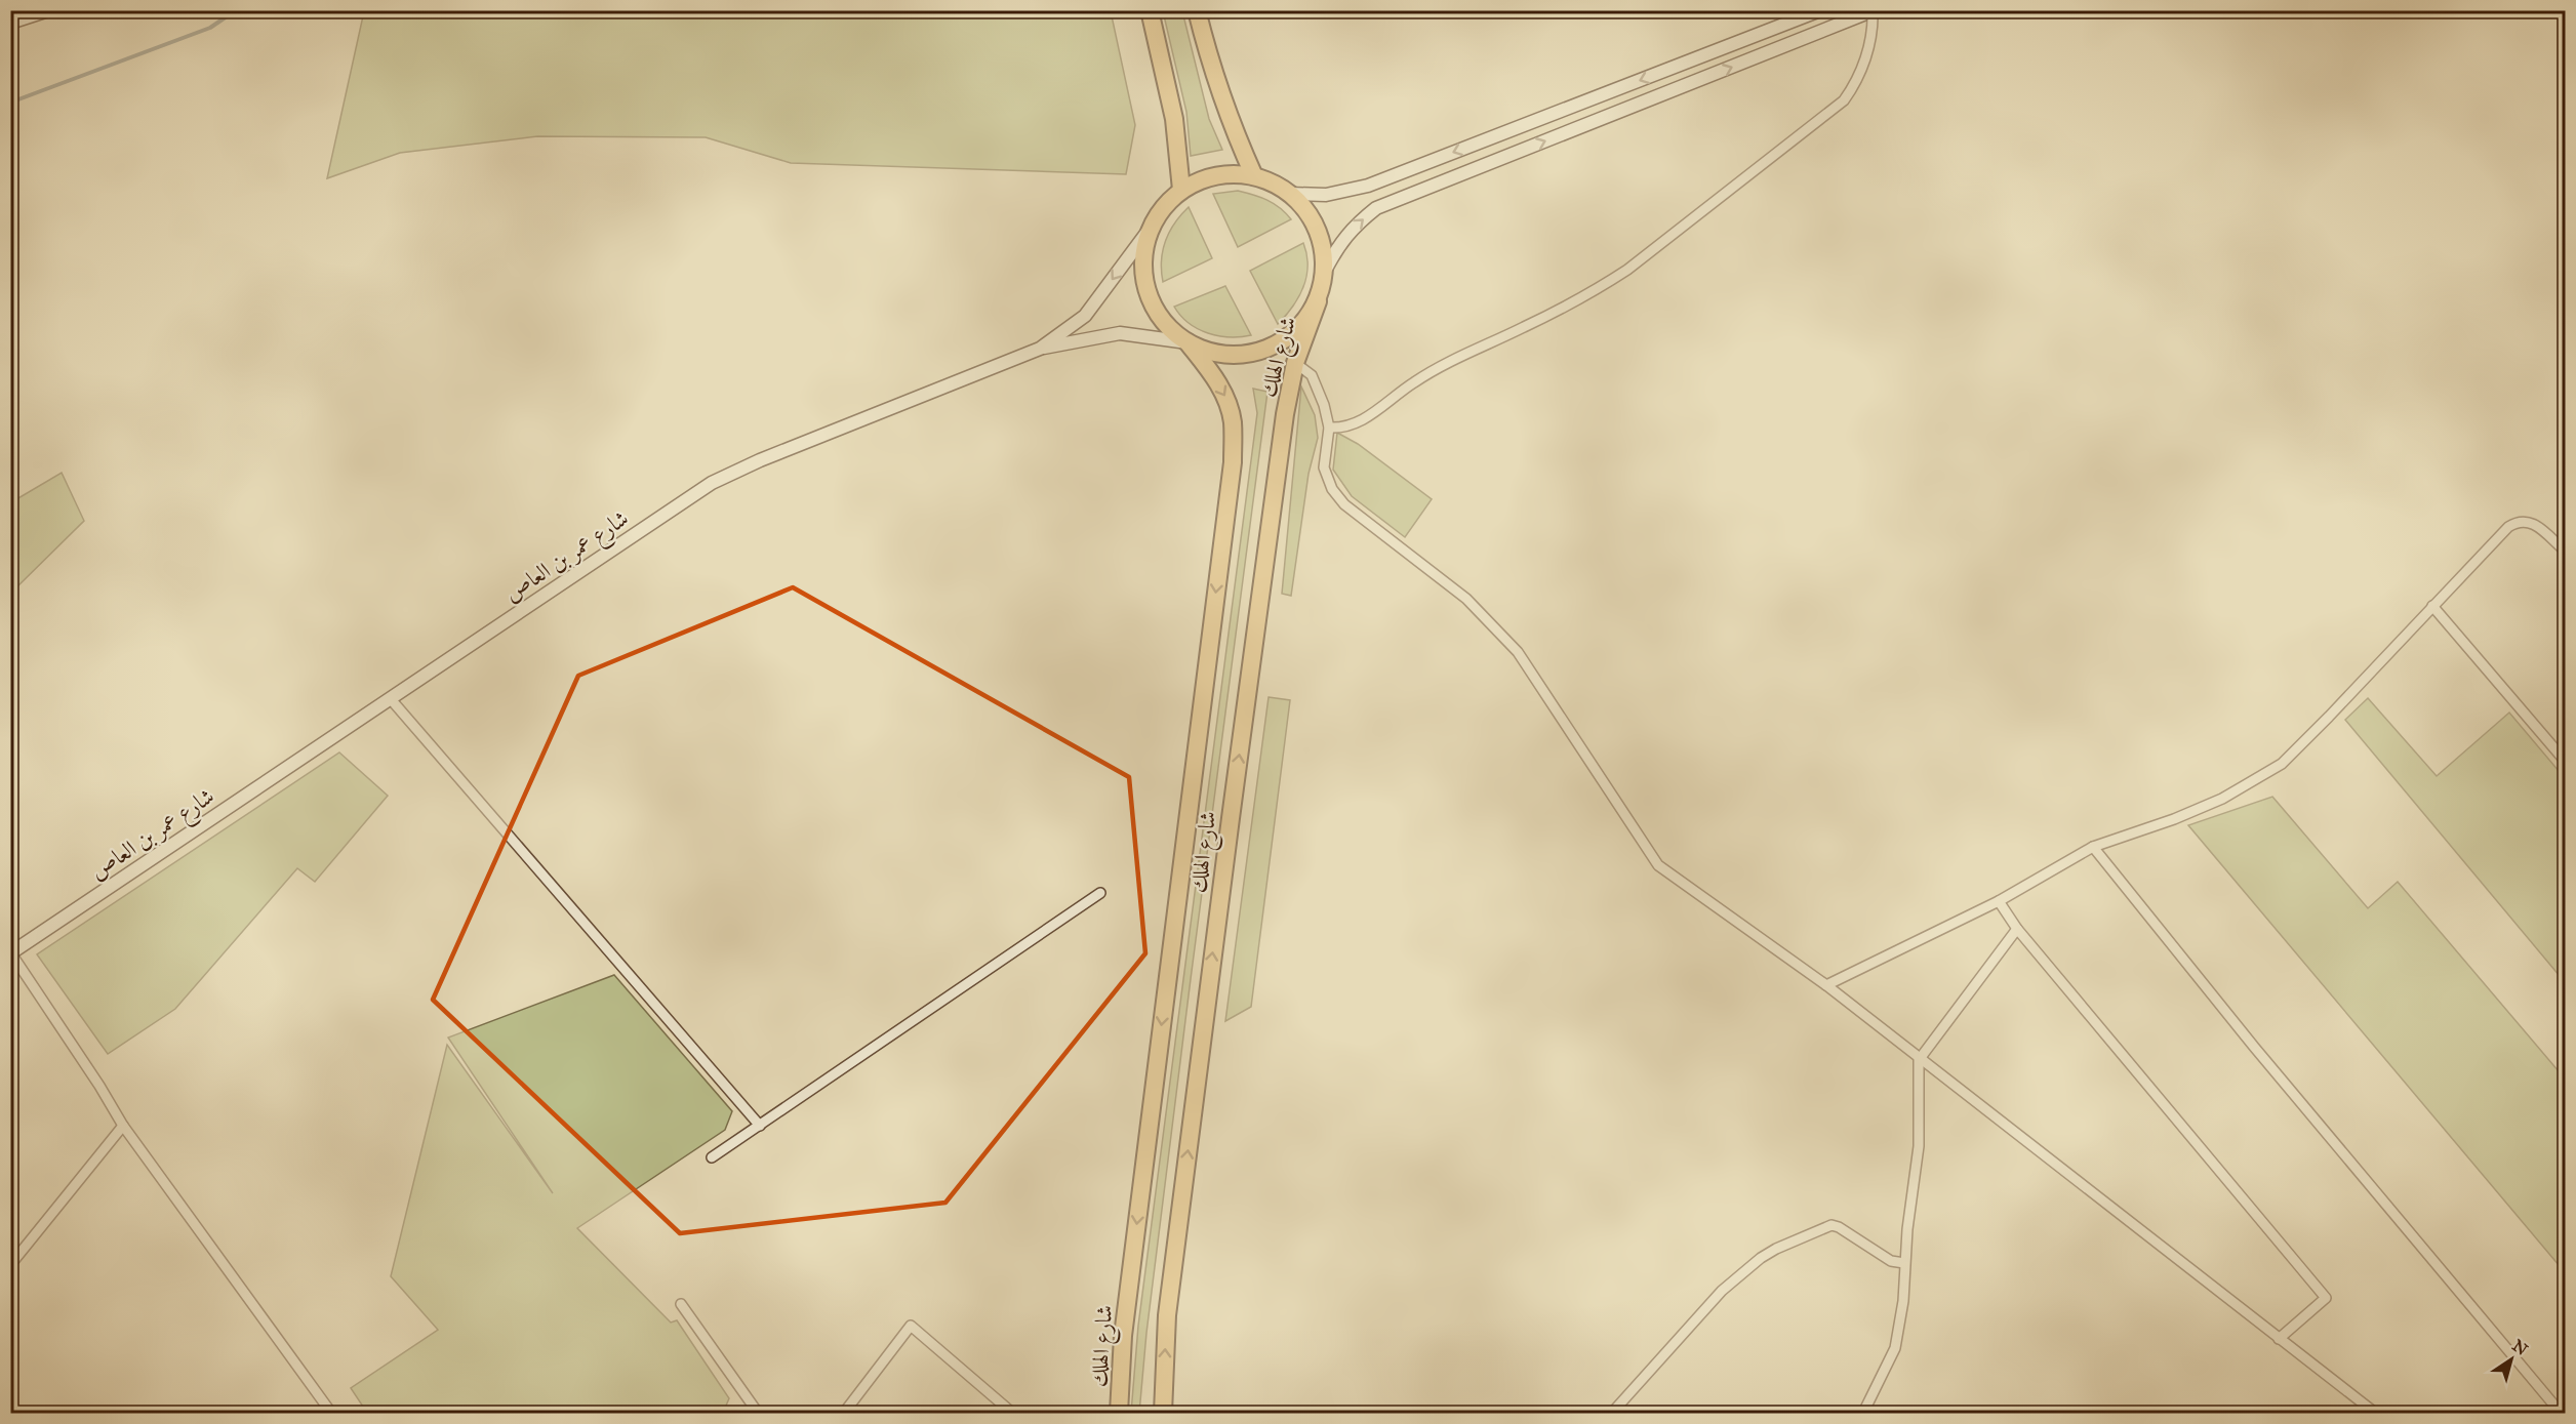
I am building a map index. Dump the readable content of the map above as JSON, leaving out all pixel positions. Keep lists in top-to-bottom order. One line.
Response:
{"streets":{"highway":["شارع الهلك"],"street":["شارع عمر بن العاص"]},"crossings":[["شارع الهلك","شارع عمر بن العاص"]],"north":"top right"}
